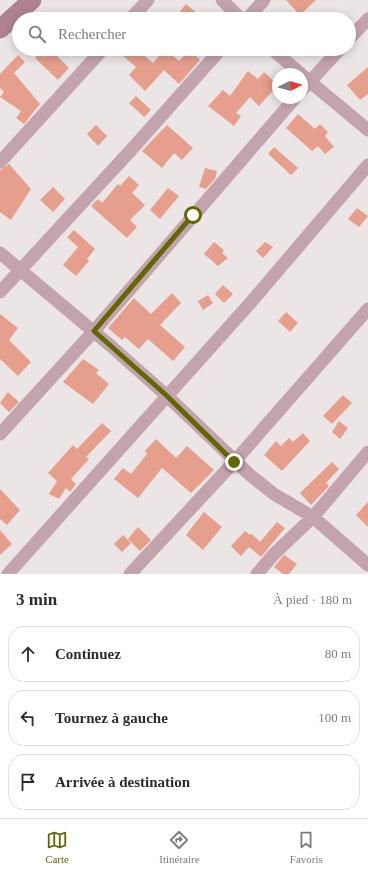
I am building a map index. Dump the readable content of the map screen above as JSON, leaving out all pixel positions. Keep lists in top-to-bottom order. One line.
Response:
{"north":"right","page":{"search":"Rechercher","heading":["3 min","À pied · 180 m"],"list":[["Continuez","80 m"],["Tournez à gauche","100 m"],"Arrivée à destination"],"nav":["Carte","Itinéraire","Favoris"]}}
